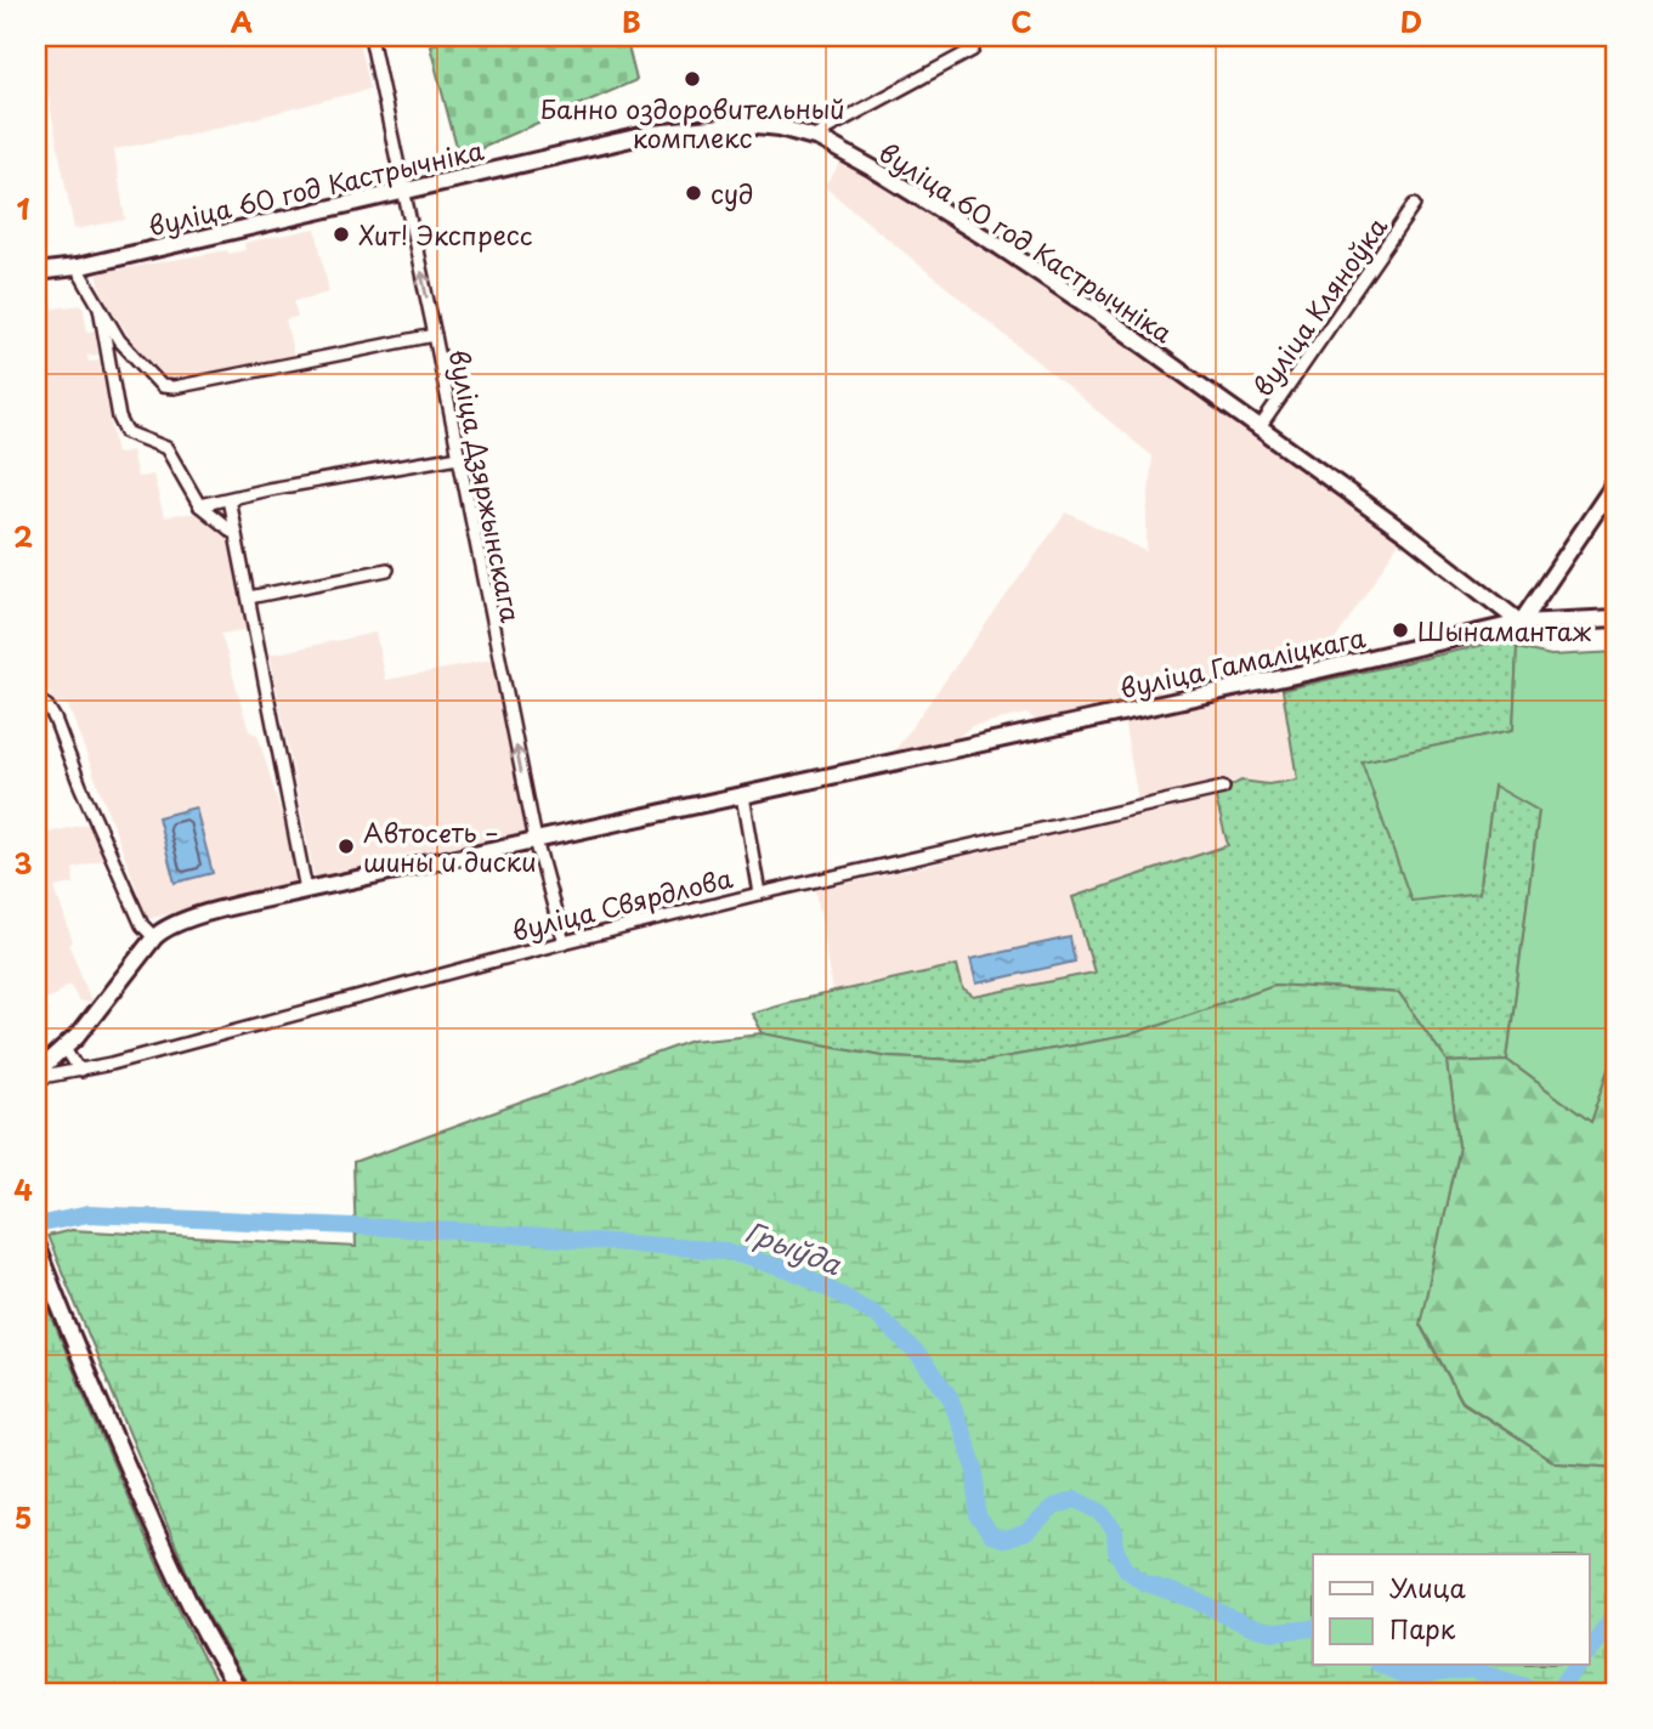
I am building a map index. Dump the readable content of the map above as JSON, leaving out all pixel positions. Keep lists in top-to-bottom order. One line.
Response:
{"streets":{"street":["вуліца 60 год Кастрычніка","вуліца Кляноўка","вуліца Дзяржынскага","вуліца Гамаліцкага","вуліца Свярдлова"]},"crossings":[["вуліца 60 год Кастрычніка","вуліца Кляноўка"],["вуліца 60 год Кастрычніка","вуліца Дзяржынскага"],["вуліца 60 год Кастрычніка","вуліца Гамаліцкага"],["вуліца Дзяржынскага","вуліца Свярдлова"],["вуліца Гамаліцкага","вуліца Свярдлова"]],"one_way":["вуліца Дзяржынскага"],"water":["Грыўда"],"places":["Банно оздоровительный комплекс","суд","Хит! Экспресс","Шынамантаж","Автосеть – шины и диски"],"legend":["Улица","Парк"],"grid":{"columns":["A","B","C","D"],"rows":["1","2","3","4","5"]}}
